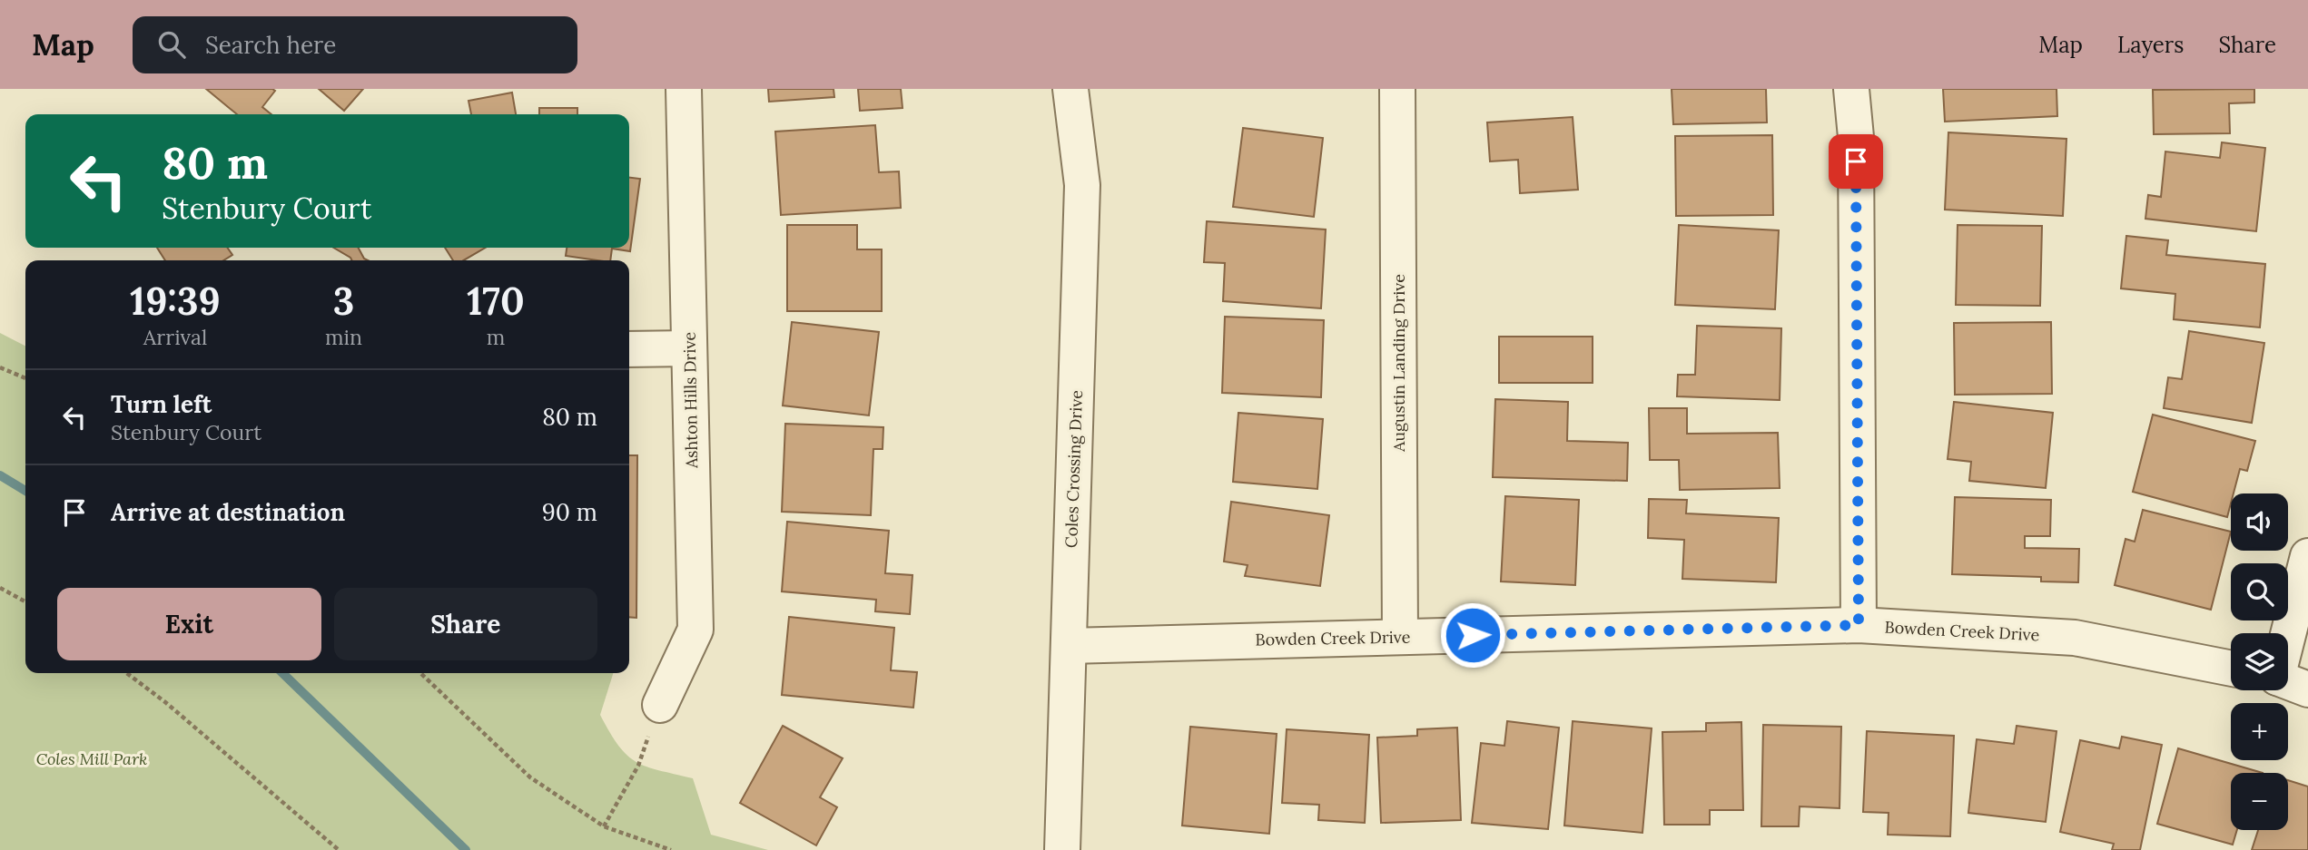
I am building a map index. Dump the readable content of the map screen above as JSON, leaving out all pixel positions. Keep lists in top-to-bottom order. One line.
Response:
{"streets":{"street":["Augustin Landing Drive","Ashton Hills Drive","Coles Crossing Drive","Bowden Creek Drive"]},"crossings":[["Augustin Landing Drive","Bowden Creek Drive"],["Coles Crossing Drive","Bowden Creek Drive"]],"parks":["Coles Mill Park"],"page":{"header":"Map","search":"Search here","nav":["Map","Layers","Share"],"turn":["80 m","Stenbury Court"],"eta":["19:39","Arrival","3","min","170","m"],"list":[{"name":"Turn left","note":"Stenbury Court","value":"80 m"},{"name":"Arrive at destination","value":"90 m"}],"map_buttons":["+","−"],"buttons":["Exit","Share"]}}
